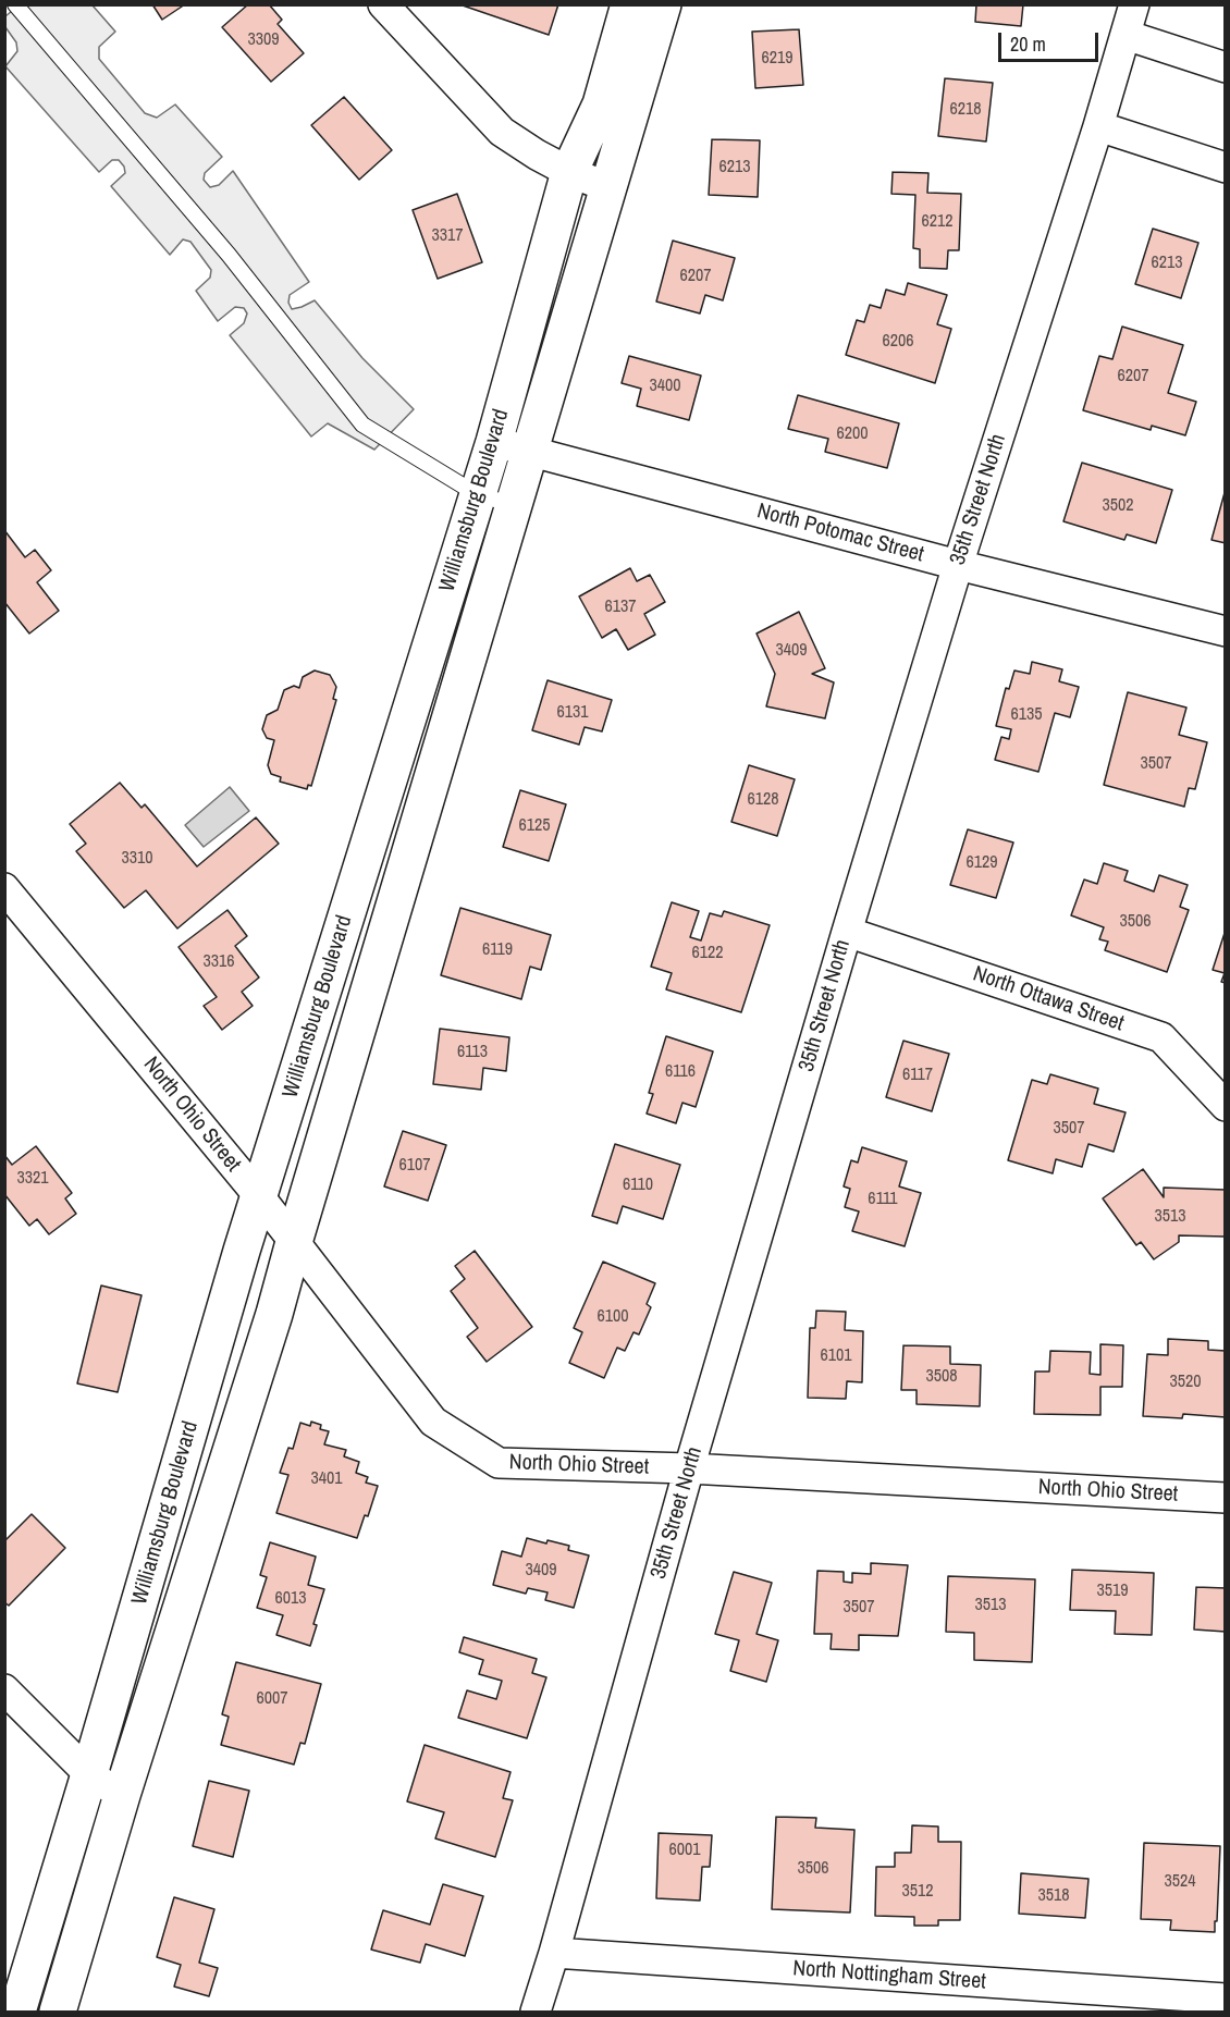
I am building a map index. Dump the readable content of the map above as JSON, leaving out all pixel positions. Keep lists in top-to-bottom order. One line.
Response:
{"streets":{"main road":["Williamsburg Boulevard"],"street":["35th Street North","North Potomac Street","North Ottawa Street","North Ohio Street","North Nottingham Street"]},"crossings":[["35th Street North","North Potomac Street"],["35th Street North","North Ottawa Street"],["35th Street North","North Ohio Street"],["35th Street North","North Nottingham Street"],["Williamsburg Boulevard","North Potomac Street"],["Williamsburg Boulevard","North Ohio Street"]],"house_numbers":["3309","6219","6218","6213","6212","3317","6213","6207","6206","6207","3400","6200","3502","6137","3409","6131","6135","3507","6128","6125","3310","6129","3506","6119","6122","3316","6113","6116","6117","3507","6107","3321","6110","6111","3513","6100","6101","3508","3520","3401","3409","3519","6013","3513","3507","6007","6001","3506","3524","3512","3518"],"scale_bar":"20 m"}
